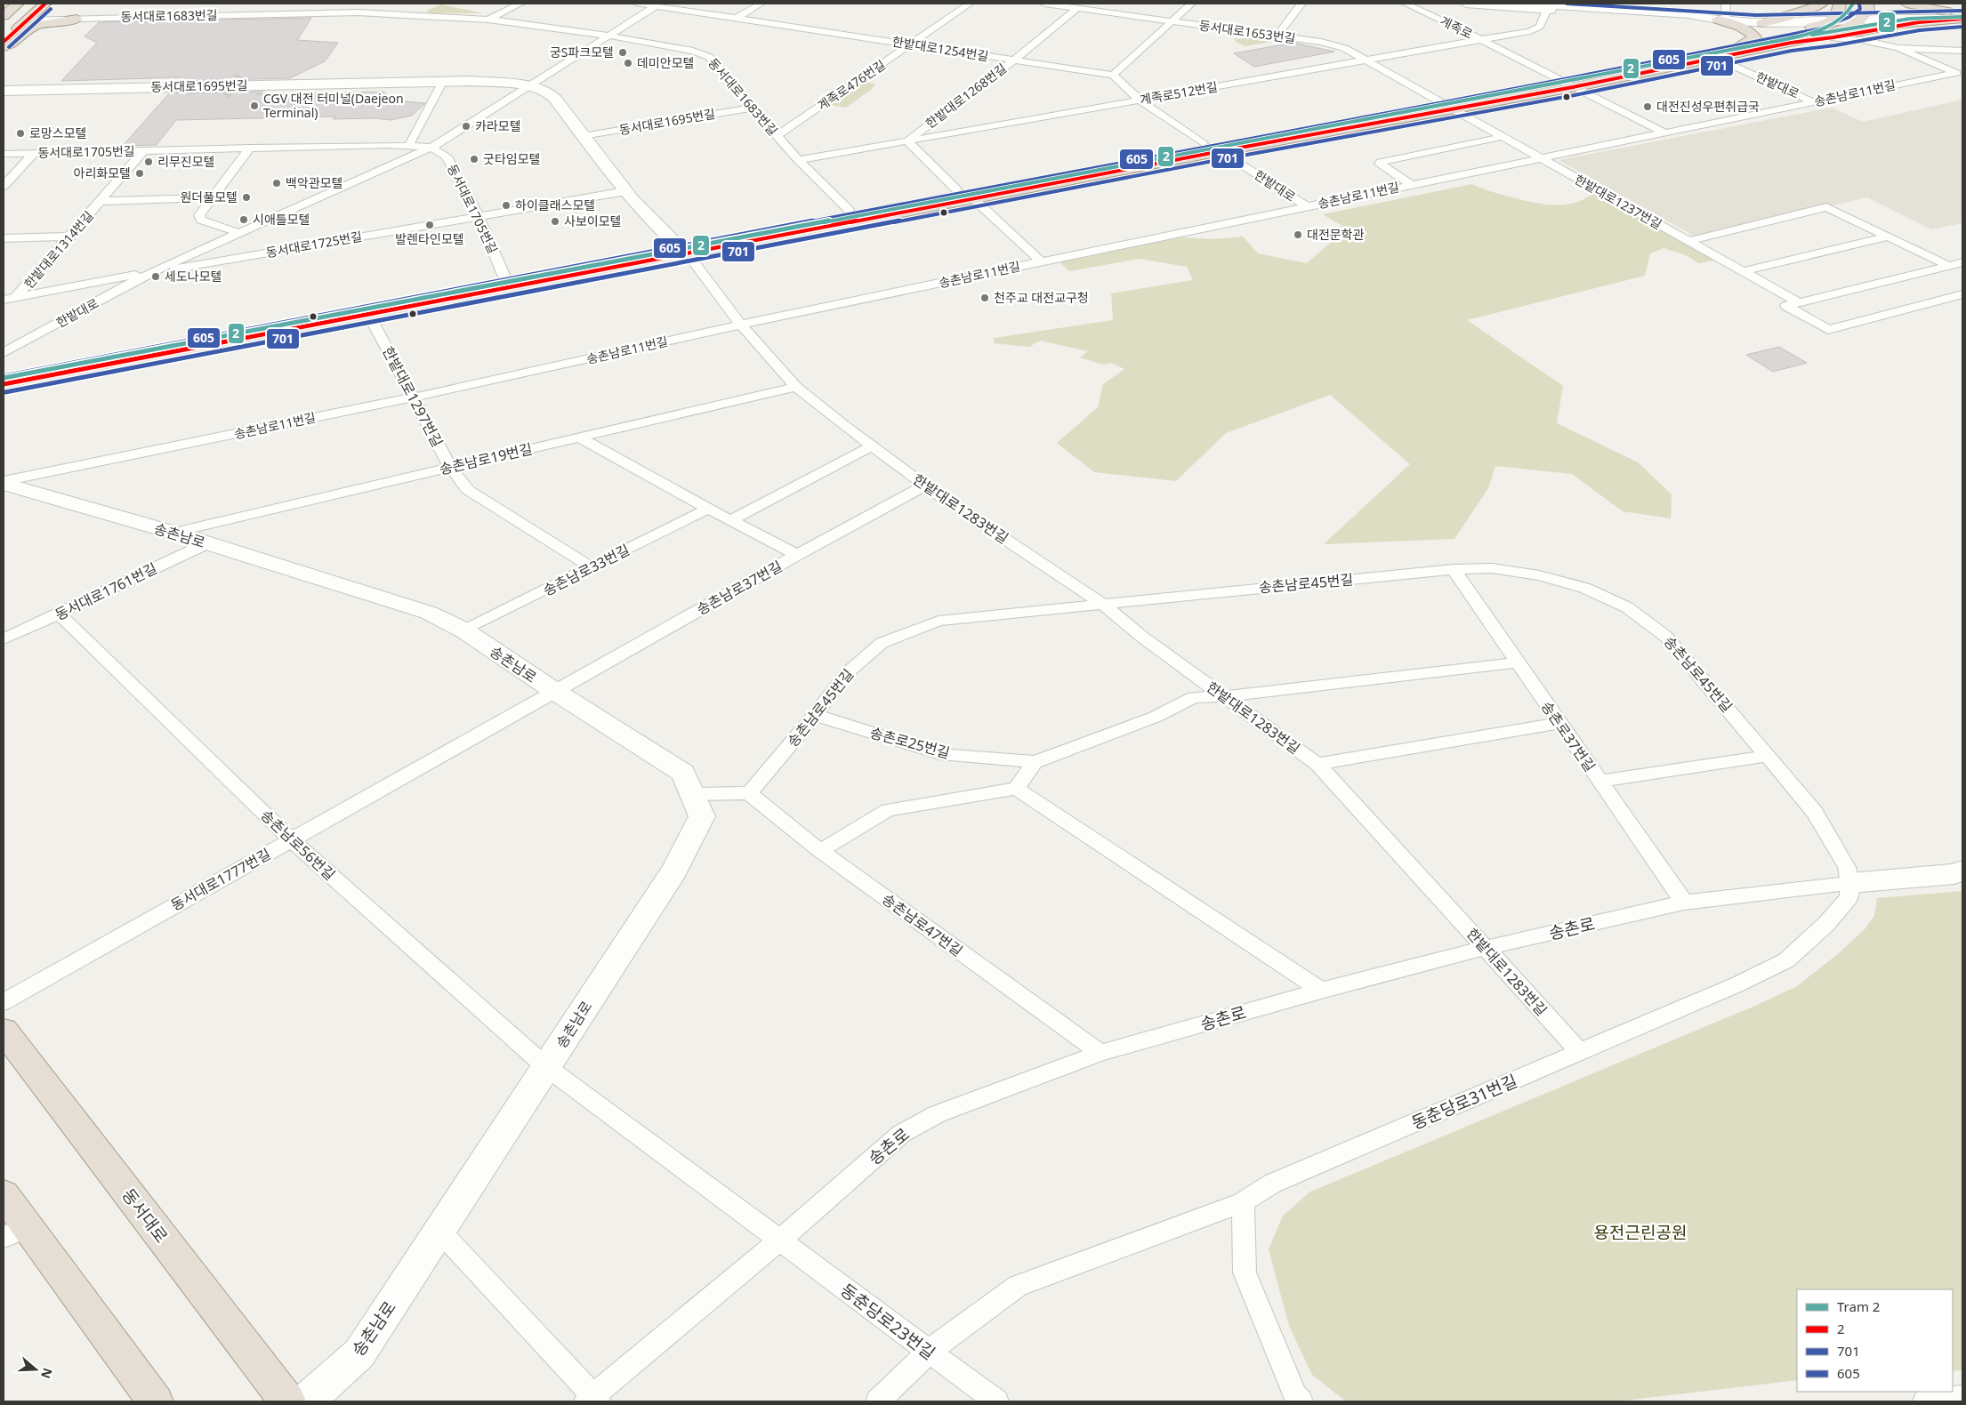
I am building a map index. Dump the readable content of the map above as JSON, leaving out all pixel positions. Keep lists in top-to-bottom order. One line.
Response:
{"streets":{"main road":["한밭대로","동서대로"],"street":["동서대로1683번길","계족로","동서대로1653번길","한밭대로1254번길","계족로476번길","동서대로1695번길","계족로512번길","송촌남로11번길","한밭대로1268번길","동서대로1705번길","한밭대로1237번길","동서대로1725번길","한밭대로1314번길","한밭대로1297번길","송촌남로19번길","한밭대로1283번길","송촌남로","송촌남로33번길","송촌남로45번길","송촌남로37번길","동서대로1761번길","송촌로37번길","송촌로25번길","송촌남로56번길","동서대로1777번길","송촌남로47번길","송촌로","동춘당로31번길","동춘당로23번길"]},"crossings":[["동서대로1683번길","계족로476번길"],["동서대로1683번길","동서대로1695번길"],["동서대로1683번길","계족로512번길"],["계족로","한밭대로"],["계족로","계족로512번길"],["동서대로1653번길","계족로512번길"],["동서대로1653번길","한밭대로1268번길"],["동서대로1653번길","한밭대로1237번길"],["한밭대로1254번길","계족로476번길"],["한밭대로1254번길","한밭대로1268번길"],["한밭대로","동서대로1695번길"],["한밭대로","송촌남로11번길"],["한밭대로","한밭대로1237번길"],["한밭대로","동서대로1725번길"],["한밭대로","한밭대로1297번길"],["한밭대로","한밭대로1283번길"],["동서대로1695번길","동서대로1725번길"],["동서대로1695번길","한밭대로1283번길"],["계족로512번길","한밭대로1268번길"],["송촌남로11번길","한밭대로1237번길"],["송촌남로11번길","한밭대로1297번길"],["송촌남로11번길","한밭대로1283번길"],["송촌남로11번길","송촌남로"],["동서대로1705번길","동서대로1725번길"],["동서대로1705번길","한밭대로1314번길"],["동서대로1725번길","한밭대로1314번길"],["한밭대로1297번길","송촌남로19번길"],["한밭대로1297번길","송촌남로33번길"],["송촌남로19번길","한밭대로1283번길"],["송촌남로19번길","송촌남로"],["한밭대로1283번길","송촌남로45번길"],["한밭대로1283번길","송촌남로37번길"],["한밭대로1283번길","송촌로"],["한밭대로1283번길","동춘당로31번길"],["송촌남로","송촌남로33번길"],["송촌남로","송촌남로37번길"],["송촌남로","동서대로1761번길"],["송촌남로","송촌남로56번길"],["송촌남로","동서대로1777번길"],["송촌남로45번길","송촌로37번길"],["송촌남로45번길","송촌로25번길"],["송촌남로45번길","송촌남로47번길"],["송촌남로45번길","송촌로"],["송촌남로45번길","동춘당로31번길"],["송촌남로37번길","동서대로1777번길"],["동서대로1761번길","송촌남로56번길"],["송촌로37번길","송촌로"],["송촌남로56번길","동서대로1777번길"],["송촌남로47번길","송촌로"],["송촌로","동춘당로31번길"],["송촌로","동춘당로23번길"],["동춘당로31번길","동춘당로23번길"]],"parks":["용전근린공원"],"places":["궁S파크모텔","데미안모텔","CGV 대전 터미널(Daejeon Terminal)","대전진성우편취급국","카라모텔","로망스모텔","굿타임모텔","리무진모텔","아리화모텔","백악관모텔","원더풀모텔","하이클래스모텔","시애틀모텔","사보이모텔","발렌타인모텔","대전문학관","세도나모텔","천주교 대전교구청"],"lines":["tram line 2","transit line 2","transit line 605","transit line 701"],"legend":["Tram 2","2","701","605"],"north":"right"}
